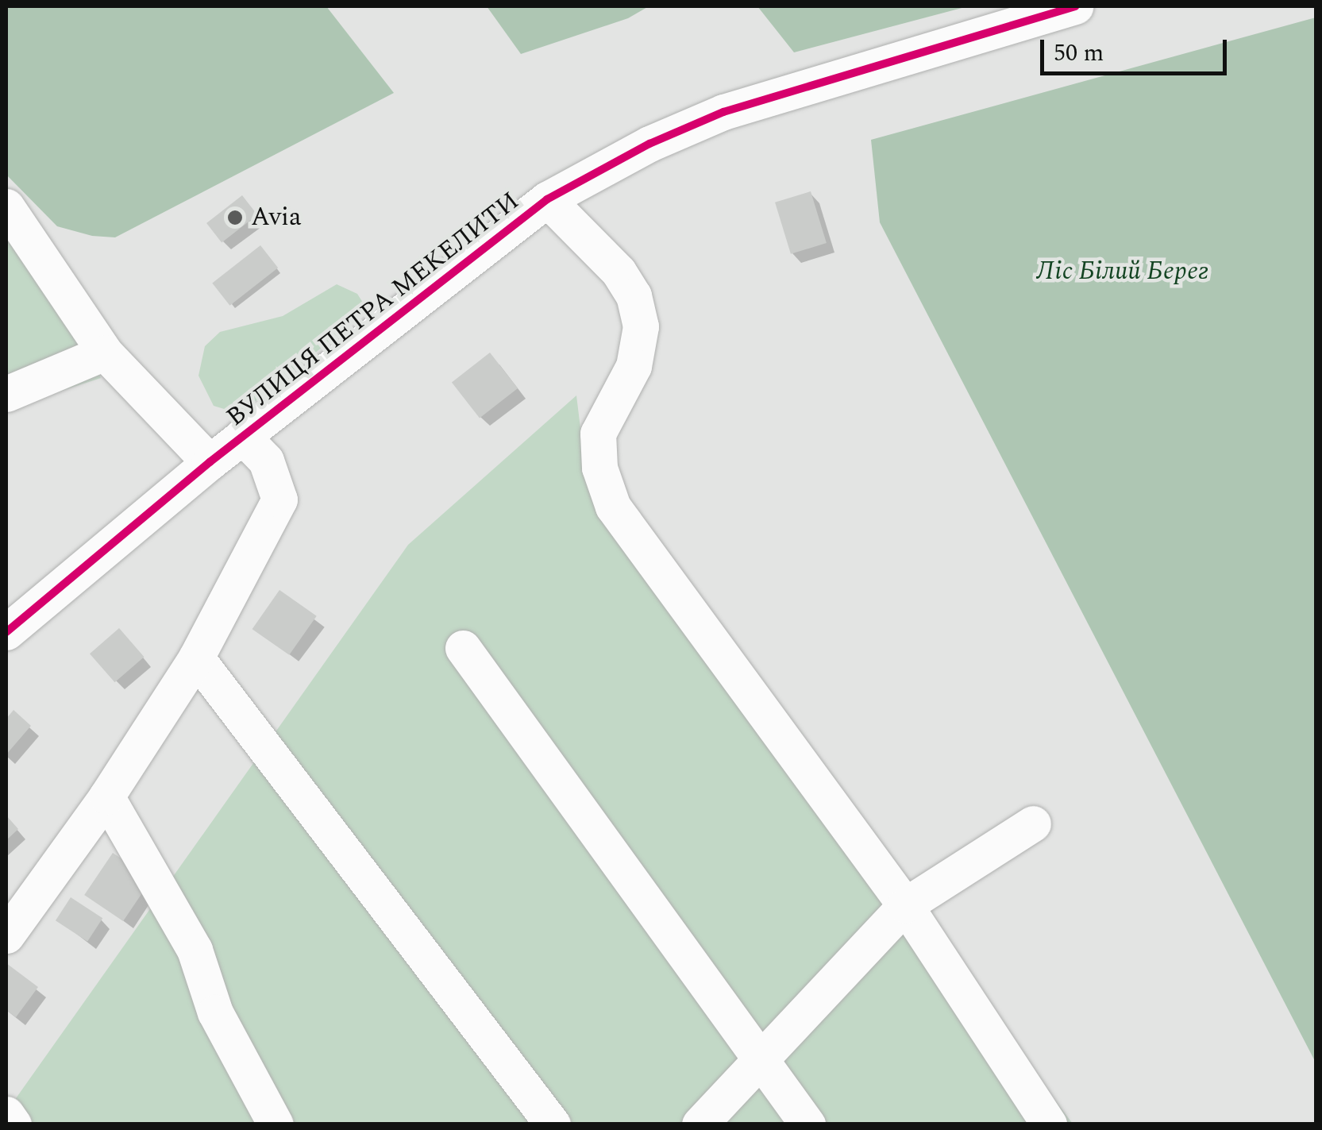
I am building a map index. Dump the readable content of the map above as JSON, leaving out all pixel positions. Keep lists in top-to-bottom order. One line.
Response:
{"streets":{"street":["ВУЛИЦЯ ПЕТРА МЕКЕЛИТИ"]},"parks":["Ліс Білий Берег"],"places":["Avia"],"scale_bar":"50 m"}
